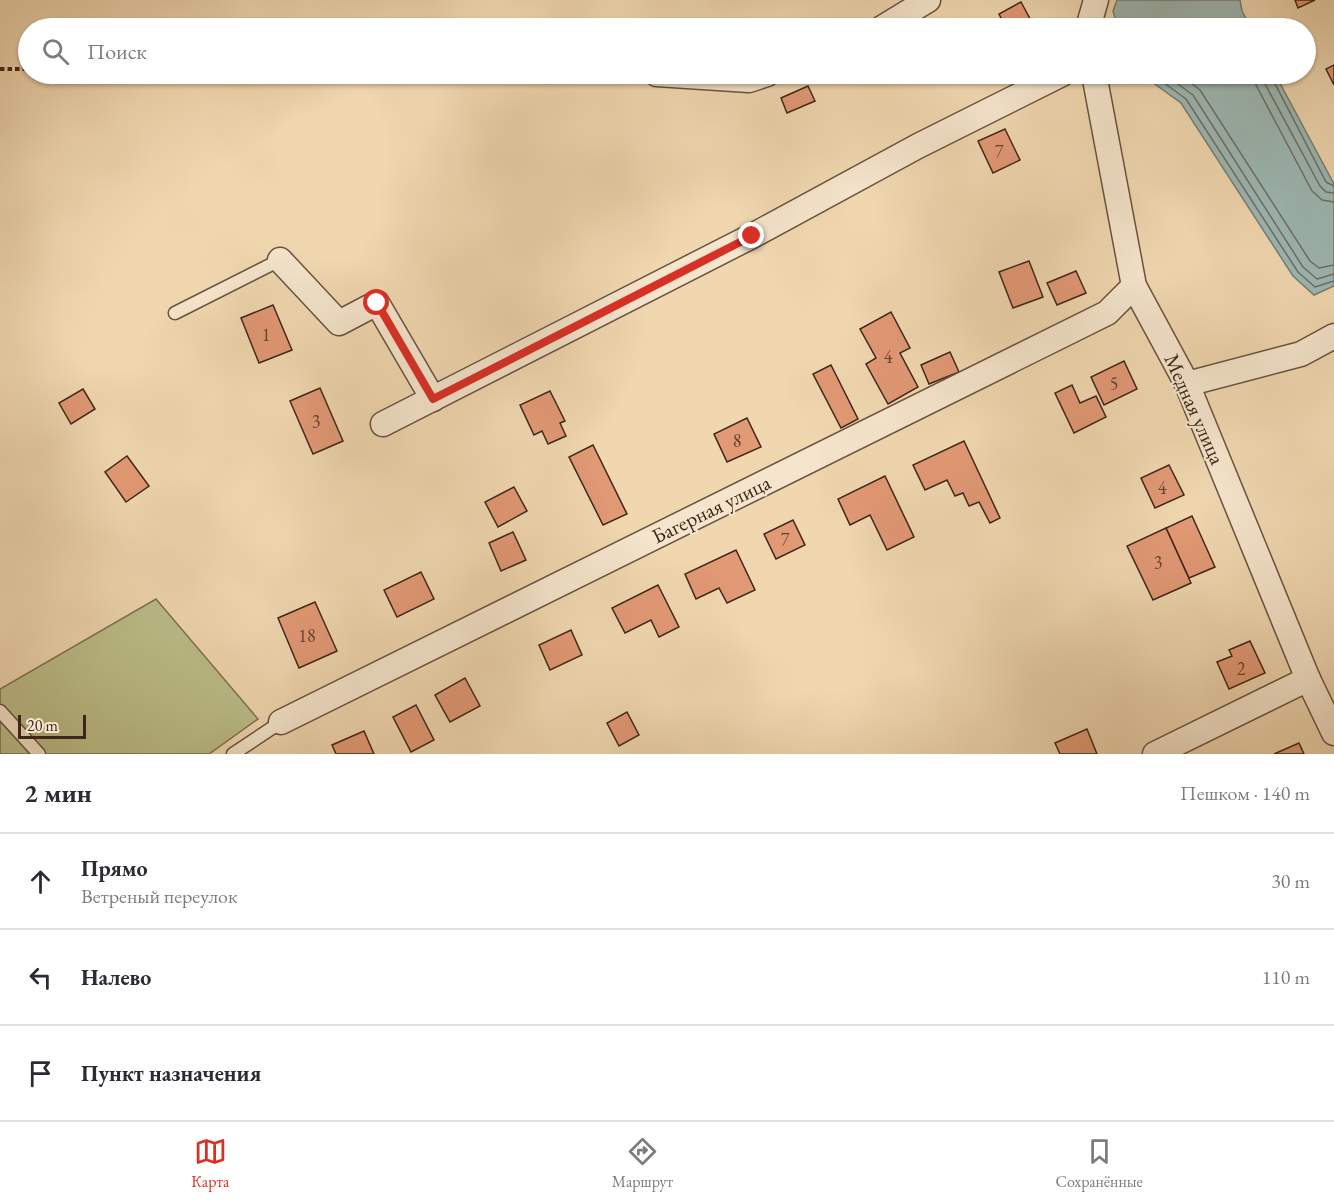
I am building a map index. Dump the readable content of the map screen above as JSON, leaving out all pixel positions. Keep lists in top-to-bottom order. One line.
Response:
{"streets":{"street":["Медная улица","Багерная улица"]},"crossings":[["Медная улица","Багерная улица"]],"house_numbers":["7","1","4","5","3","8","4","7","3","18","2"],"scale_bar":"20 m","page":{"search":"Поиск","scale":"20 m","heading":["2 мин","Пешком · 140 m"],"list":[["Прямо","Ветреный переулок","30 m"],["Налево","110 m"],"Пункт назначения"],"nav":["Карта","Маршрут","Сохранённые"]}}
